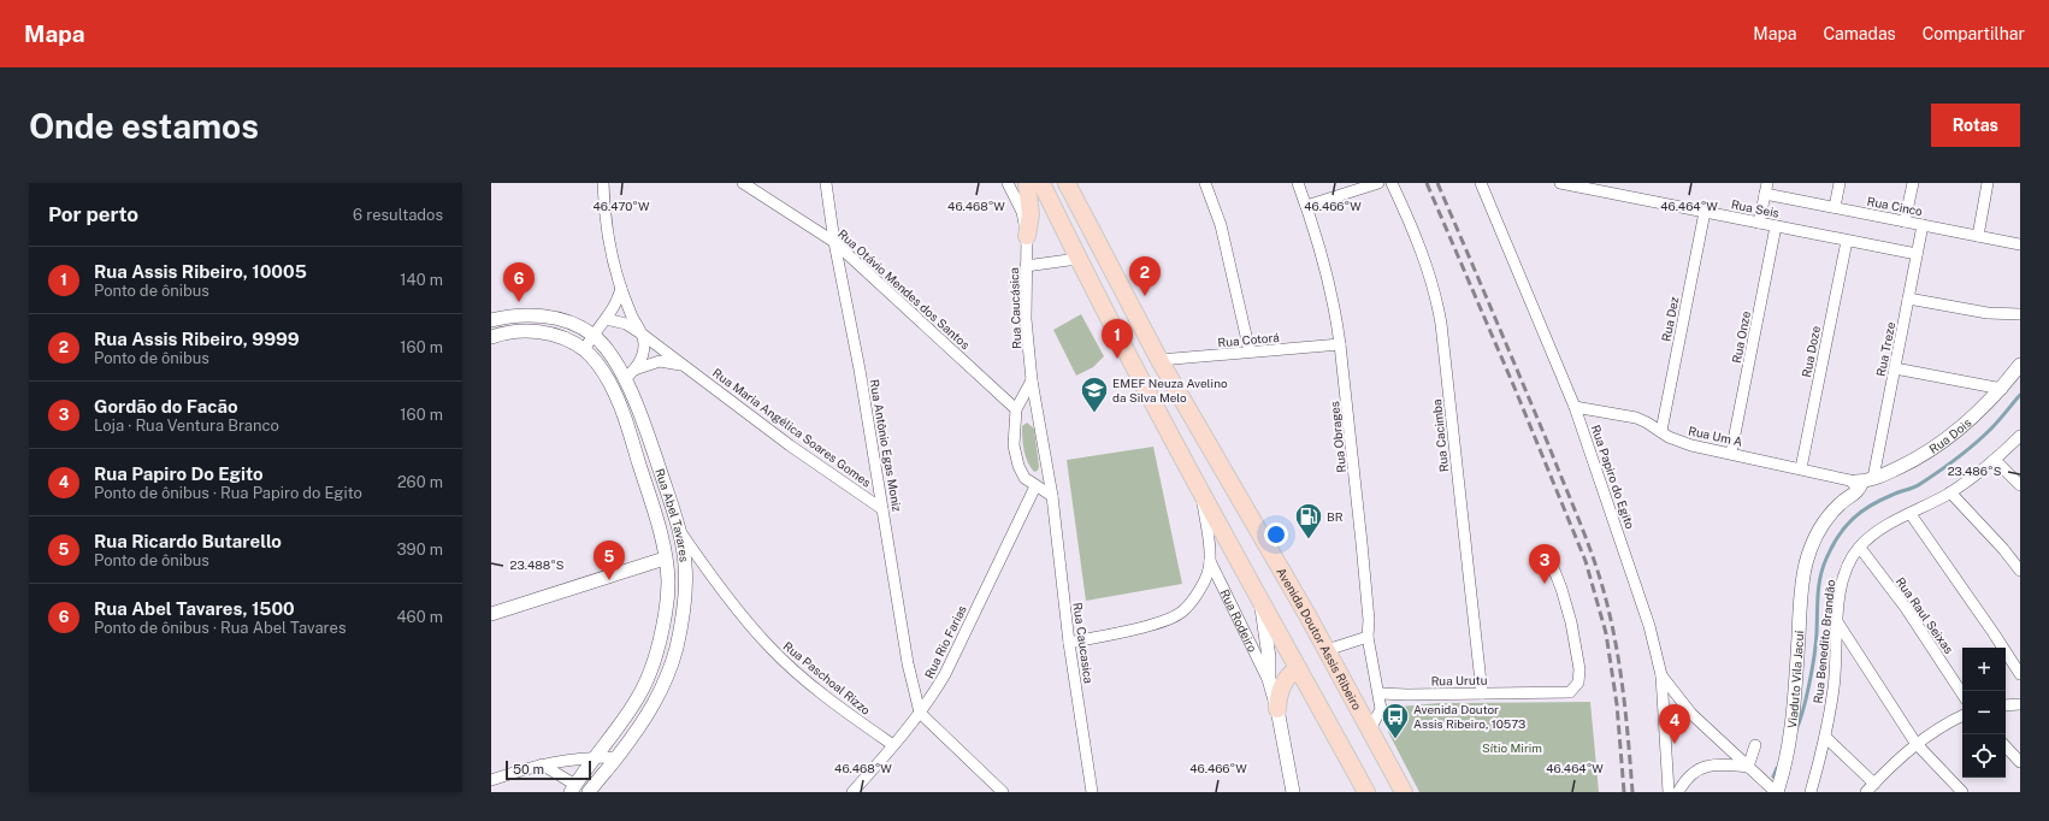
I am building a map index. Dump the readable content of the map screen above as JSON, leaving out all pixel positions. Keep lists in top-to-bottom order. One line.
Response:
{"streets":{"main road":["Avenida Doutor Assis Ribeiro"],"street":["Rua Cinco","Rua Seis","Rua Otávio Mendes dos Santos","Rua Caucásica","Rua Dez","Rua Onze","Rua Cotorá","Rua Treze","Rua Doze","Rua Maria Angélica Soares Gomes","Rua Dois","Rua Cacimba","Rua Um A","Rua Obrages","Rua Antônio Egas Moniz","Rua Papiro do Egito","Rua Abel Tavares","Rua Raul Seixas","Rua Rodeiro","Rua Rio Farias","Rua Benedito Brandão","Rua Caucasica","Rua Paschoal Rizzo","Viaduto Vila Jacuí","Rua Urutu"]},"crossings":[["Rua Cinco","Rua Treze"],["Rua Seis","Rua Dez"],["Rua Seis","Rua Onze"],["Rua Seis","Rua Treze"],["Rua Seis","Rua Doze"],["Rua Otávio Mendes dos Santos","Rua Antônio Egas Moniz"],["Rua Caucásica","Rua Caucasica"],["Rua Dez","Rua Um A"],["Rua Onze","Rua Um A"],["Rua Cotorá","Rua Obrages"],["Rua Cotorá","Avenida Doutor Assis Ribeiro"],["Rua Treze","Rua Dois"],["Rua Treze","Rua Um A"],["Rua Doze","Rua Um A"],["Rua Maria Angélica Soares Gomes","Rua Antônio Egas Moniz"],["Rua Maria Angélica Soares Gomes","Rua Abel Tavares"],["Rua Dois","Rua Um A"],["Rua Dois","Viaduto Vila Jacuí"],["Rua Cacimba","Rua Urutu"],["Rua Um A","Rua Papiro do Egito"],["Rua Obrages","Rua Urutu"],["Rua Antônio Egas Moniz","Rua Rio Farias"],["Rua Abel Tavares","Rua Paschoal Rizzo"],["Rua Raul Seixas","Rua Benedito Brandão"],["Rua Rio Farias","Rua Paschoal Rizzo"]],"parks":["Sítio Mirim"],"places":{"school or university":["EMEF Neuza Avelino da Silva Melo"],"fuel station":["BR"],"bus stop":["Avenida Doutor Assis Ribeiro, 10573"]},"scale_bar":"50 m","page":{"header":"Mapa","nav":["Mapa","Camadas","Compartilhar"],"buttons":"Rotas","title":"Onde estamos","heading":["Por perto","6 resultados"],"list":[{"mark":"1","name":"Rua Assis Ribeiro, 10005","note":"Ponto de ônibus","value":"140 m"},{"mark":"2","name":"Rua Assis Ribeiro, 9999","note":"Ponto de ônibus","value":"160 m"},{"mark":"3","name":"Gordão do Facão","note":"Loja · Rua Ventura Branco","value":"160 m"},{"mark":"4","name":"Rua Papiro Do Egito","note":"Ponto de ônibus · Rua Papiro do Egito","value":"260 m"},{"mark":"5","name":"Rua Ricardo Butarello","note":"Ponto de ônibus","value":"390 m"},{"mark":"6","name":"Rua Abel Tavares, 1500","note":"Ponto de ônibus · Rua Abel Tavares","value":"460 m"}],"pins":["2","6","1","5","3","4"],"map_buttons":["+","−"],"scale":"50 m"},"coordinates":["46.470°W","46.468°W","46.466°W","46.464°W","23.486°S","23.488°S"]}
